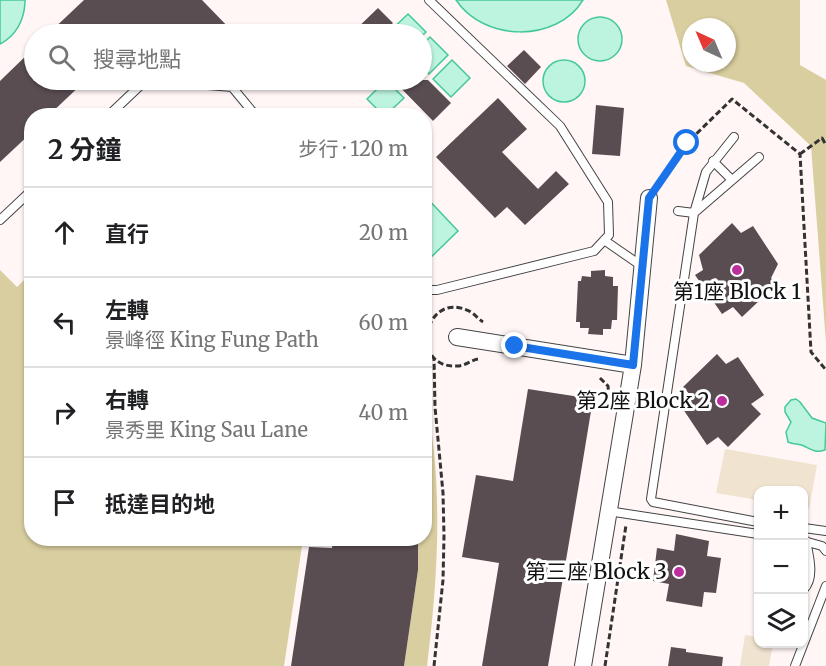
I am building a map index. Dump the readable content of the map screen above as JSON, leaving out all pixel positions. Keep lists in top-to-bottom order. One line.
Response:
{"places":["第1座 Block 1","第2座 Block 2","第三座 Block 3"],"north":"top left","page":{"search":"搜尋地點","heading":["2 分鐘","步行 · 120 m"],"list":[["直行","20 m"],["左轉","景峰徑 King Fung Path","60 m"],["右轉","景秀里 King Sau Lane","40 m"],"抵達目的地"],"map_buttons":["+","−"]}}
